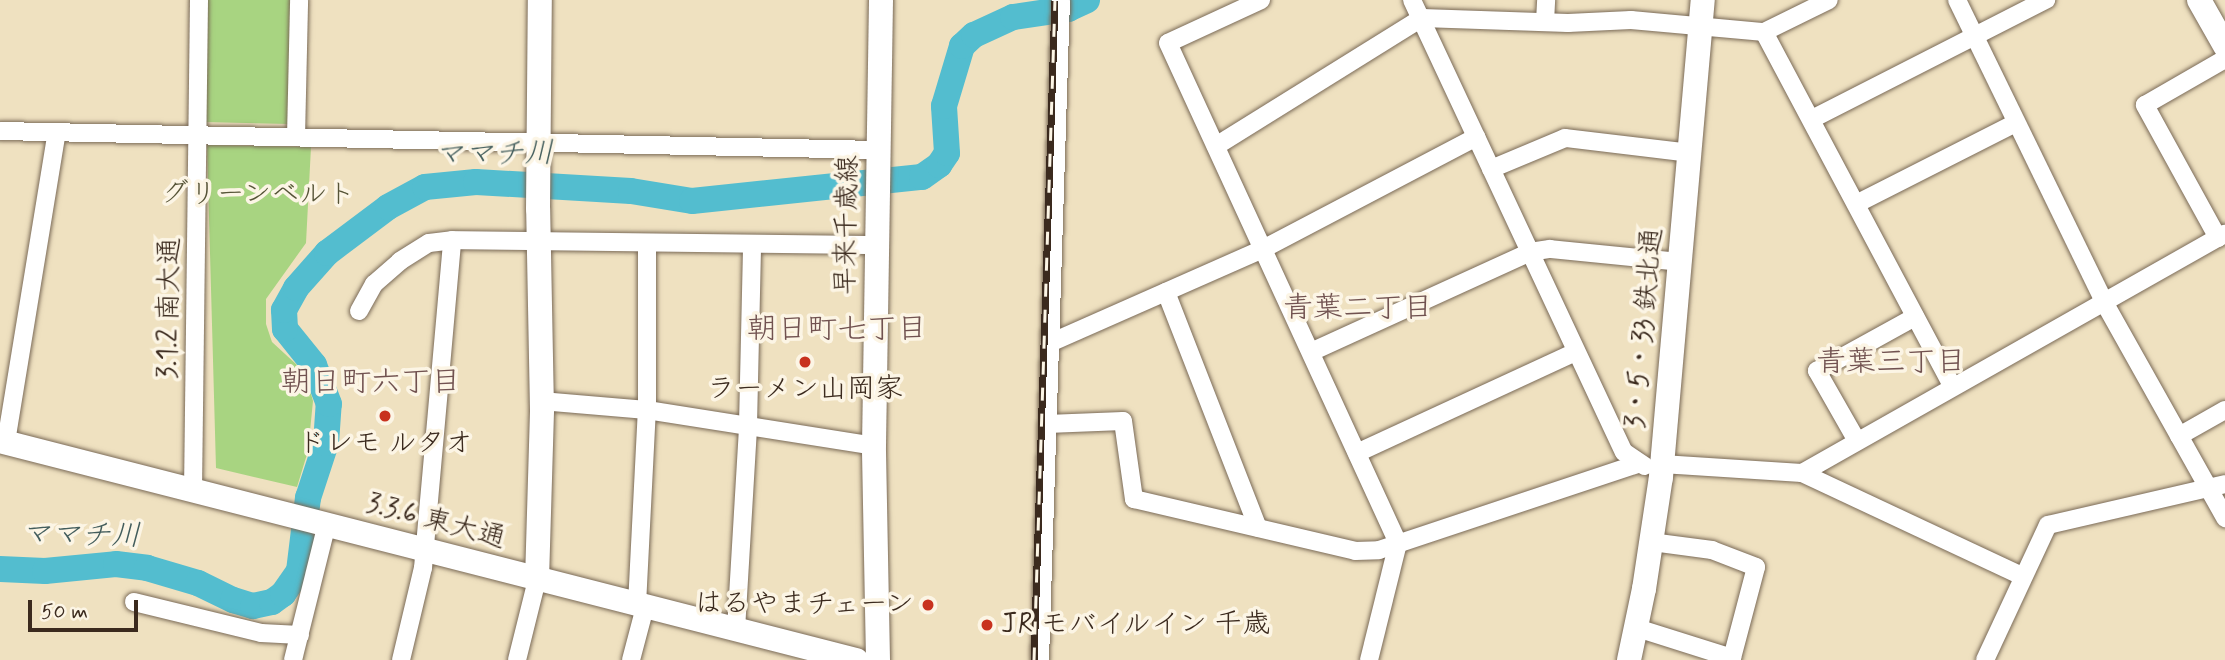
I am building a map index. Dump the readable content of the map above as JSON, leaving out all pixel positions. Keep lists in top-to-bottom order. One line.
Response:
{"streets":{"street":["早来千歳線","3.1.2 南大通","3・5・33 鉄北通","3.3.6 東大通"]},"crossings":[["3.1.2 南大通","3.3.6 東大通"]],"districts":["青葉二丁目","朝日町七丁目","青葉三丁目","朝日町六丁目"],"water":["ママチ川"],"parks":["グリーンベルト"],"places":["ラーメン山岡家","ドレモ ルタオ","はるやまチェーン","JR モバイルイン 千歳"],"scale_bar":"50 m"}
